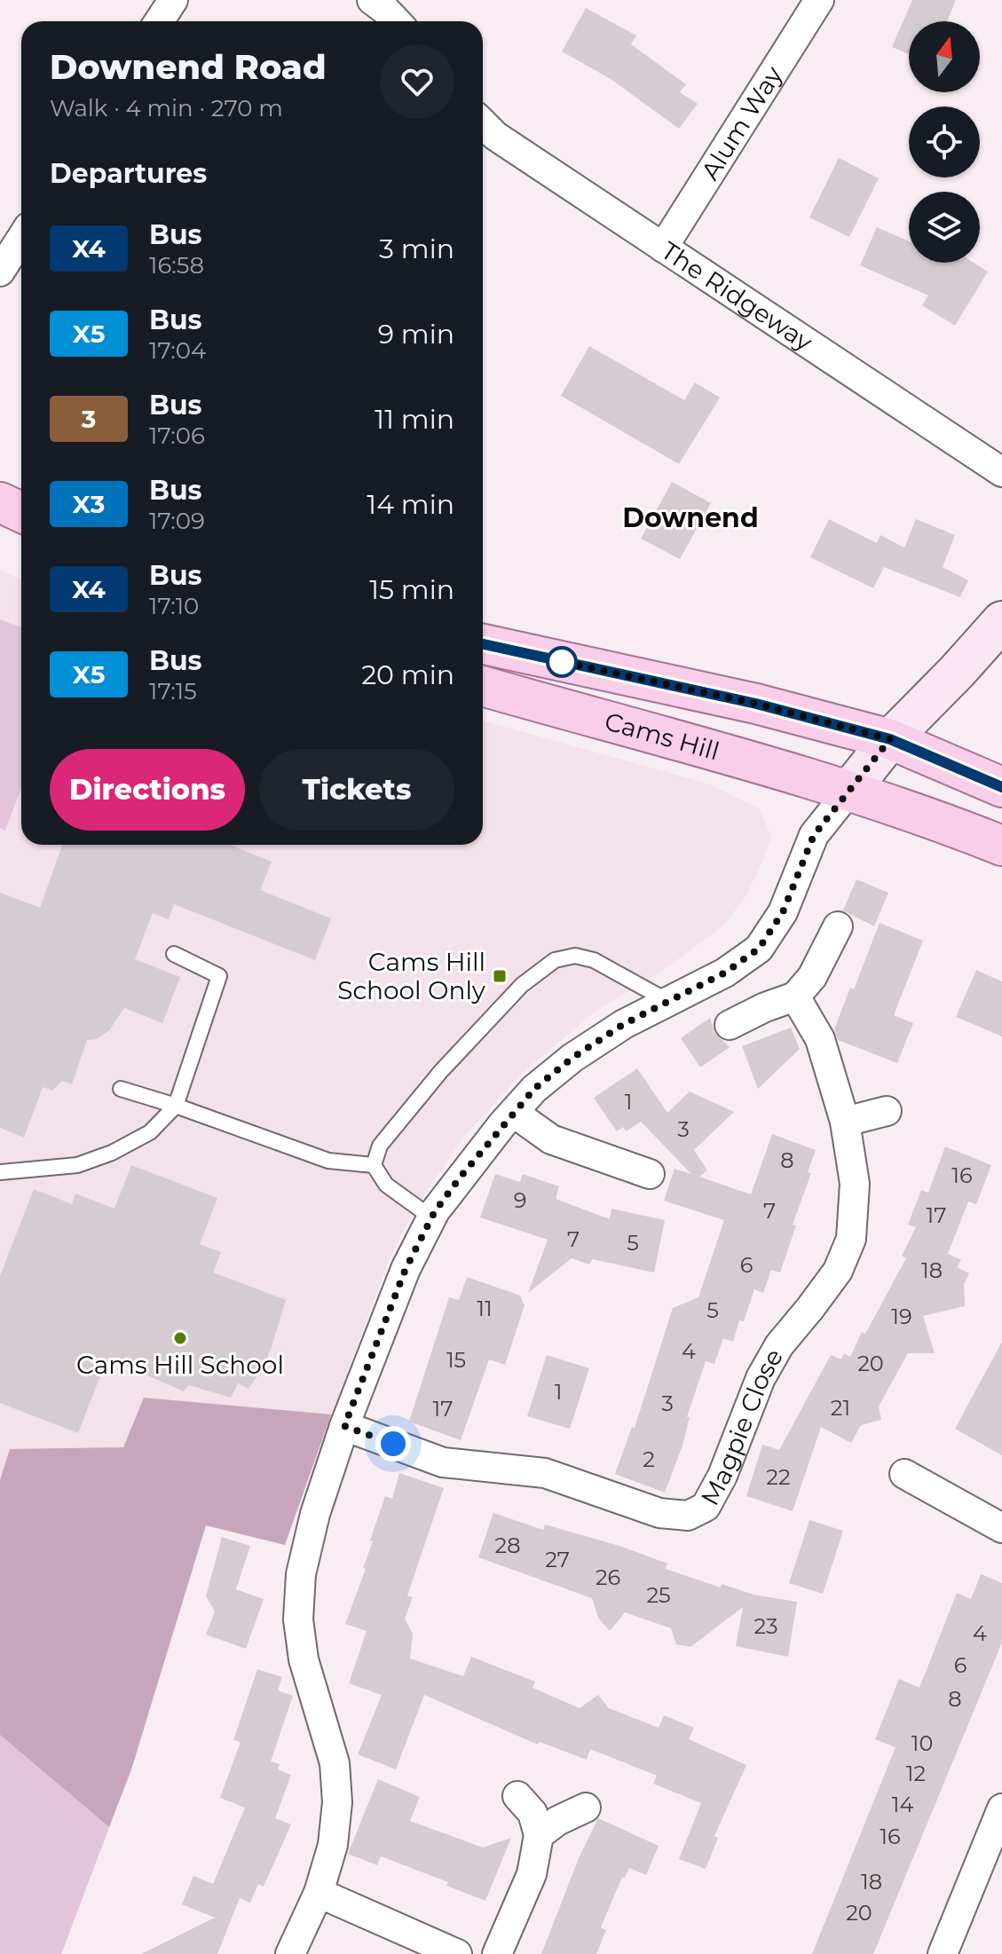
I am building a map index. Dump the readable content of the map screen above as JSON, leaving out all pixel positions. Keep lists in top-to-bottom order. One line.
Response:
{"streets":{"main road":["Cams Hill"],"street":["Alum Way","The Ridgeway","Magpie Close"]},"crossings":[["Alum Way","The Ridgeway"]],"districts":["Downend"],"places":{"transit":["Cams Hill School Only"],"other":["Cams Hill School"]},"lines":["bus line X4"],"house_numbers":["1","3","8","16","9","7","17","7","5","6","18","11","5","19","4","15","20","1","3","21","17","2","22","28","27","26","25","23","4","6","8","10","12","14","16","18","20"],"north":"top","page":{"heading":[["Downend Road","Walk · 4 min · 270 m"],"Departures"],"list":[{"mark":"X4","name":"Bus","note":"16:58","value":"3 min"},{"mark":"X5","name":"Bus","note":"17:04","value":"9 min"},{"mark":"3","name":"Bus","note":"17:06","value":"11 min"},{"mark":"X3","name":"Bus","note":"17:09","value":"14 min"},{"mark":"X4","name":"Bus","note":"17:10","value":"15 min"},{"mark":"X5","name":"Bus","note":"17:15","value":"20 min"}],"buttons":["Directions","Tickets"]}}
